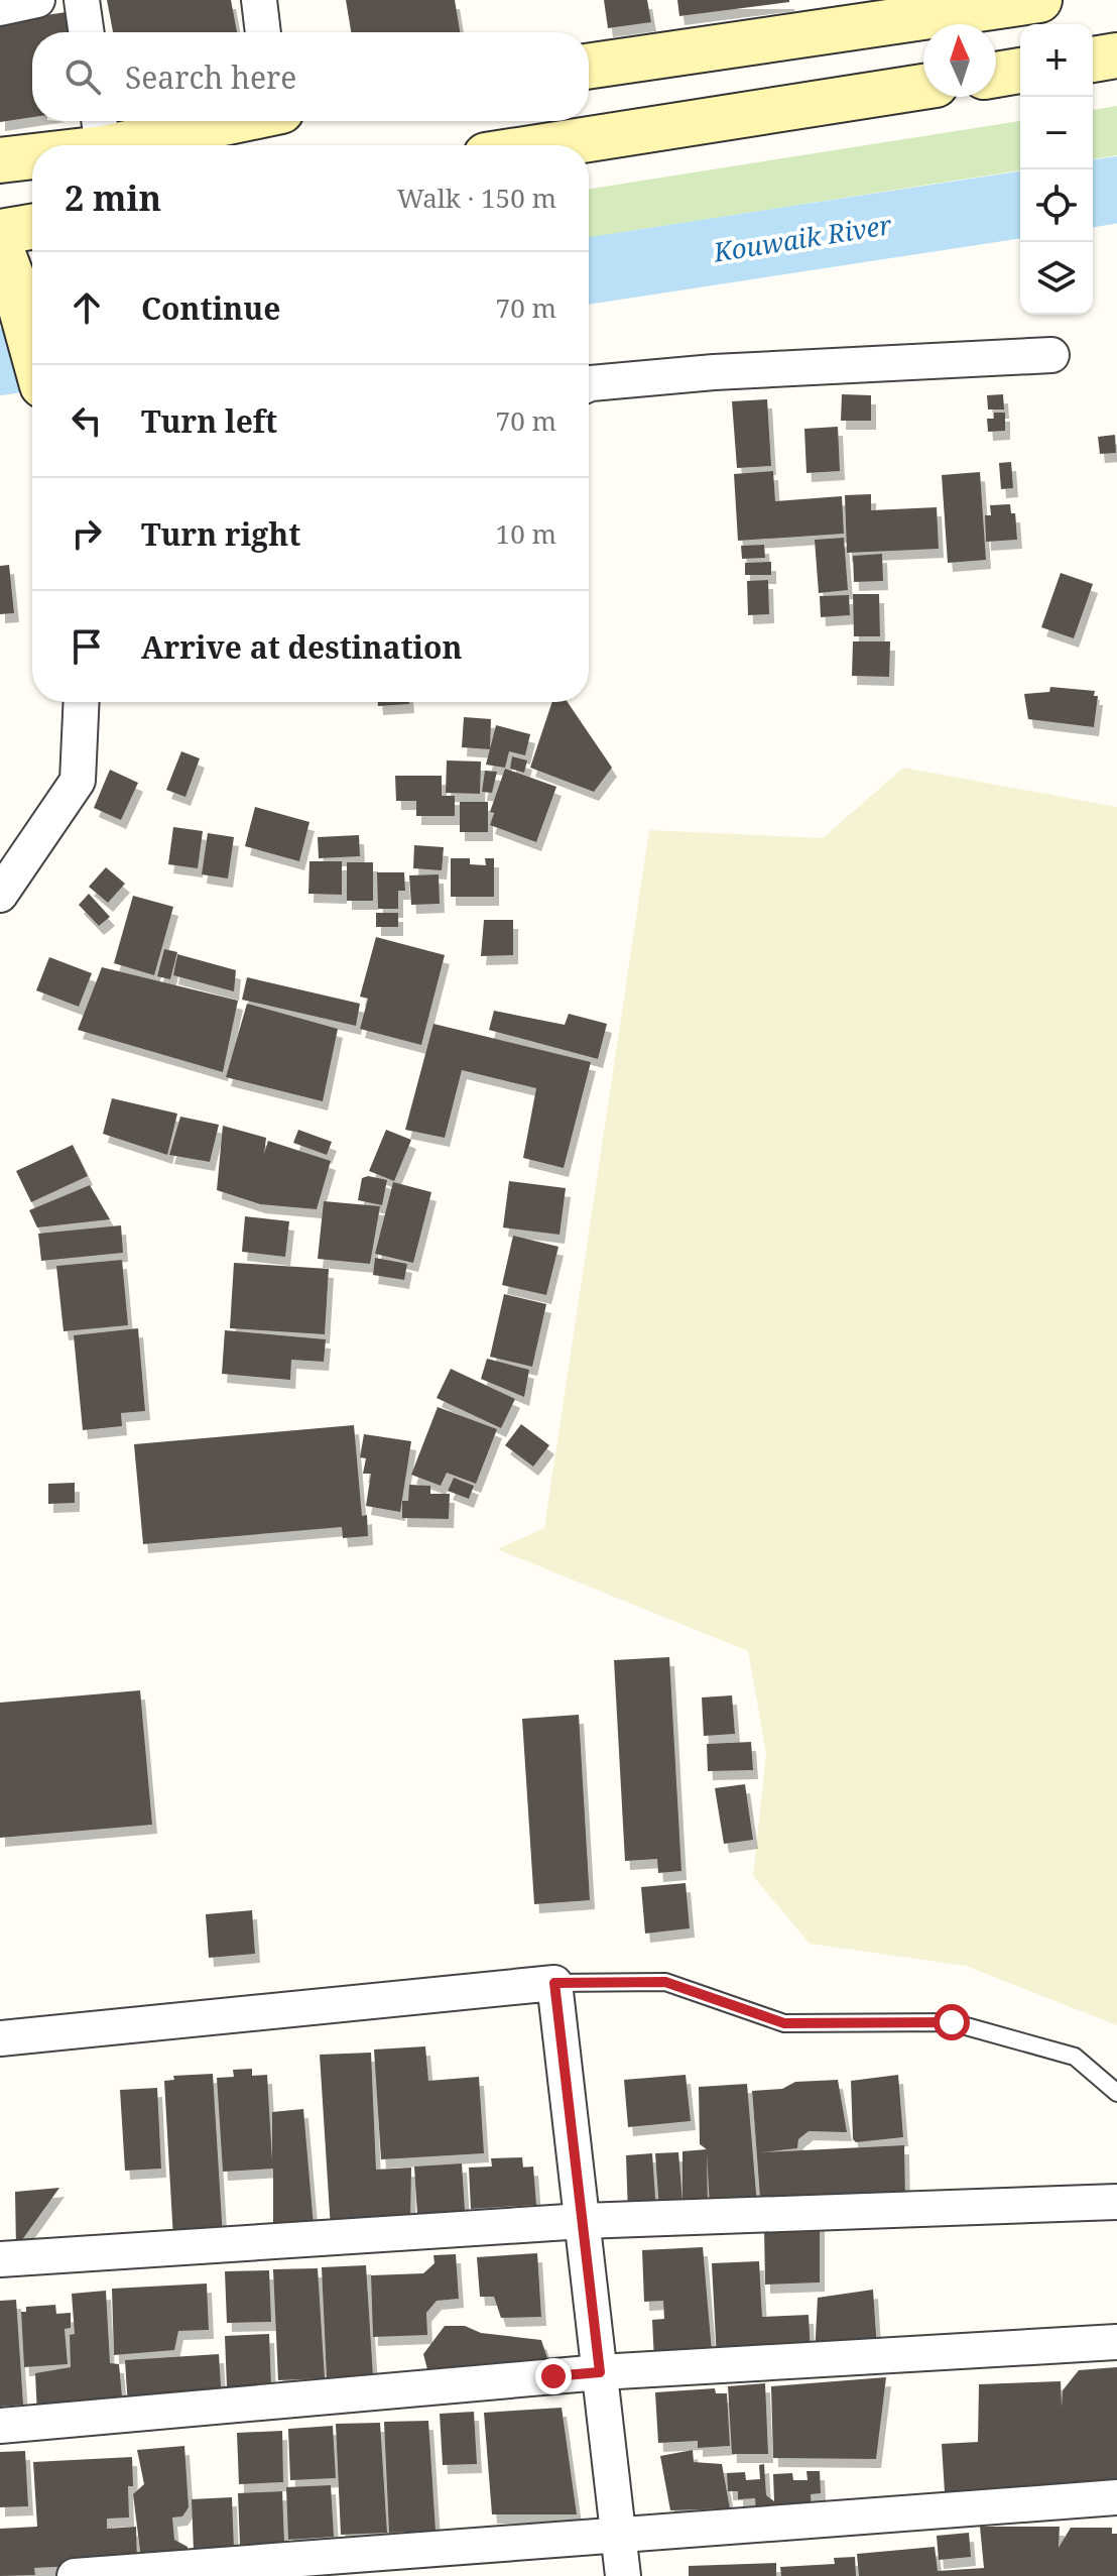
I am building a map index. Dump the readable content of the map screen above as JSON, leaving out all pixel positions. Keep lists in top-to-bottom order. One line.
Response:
{"water":["Kouwaik River"],"north":"top","page":{"map_buttons":["+","−"],"search":"Search here","heading":["2 min","Walk · 150 m"],"list":[["Continue","70 m"],["Turn left","70 m"],["Turn right","10 m"],"Arrive at destination"]}}
